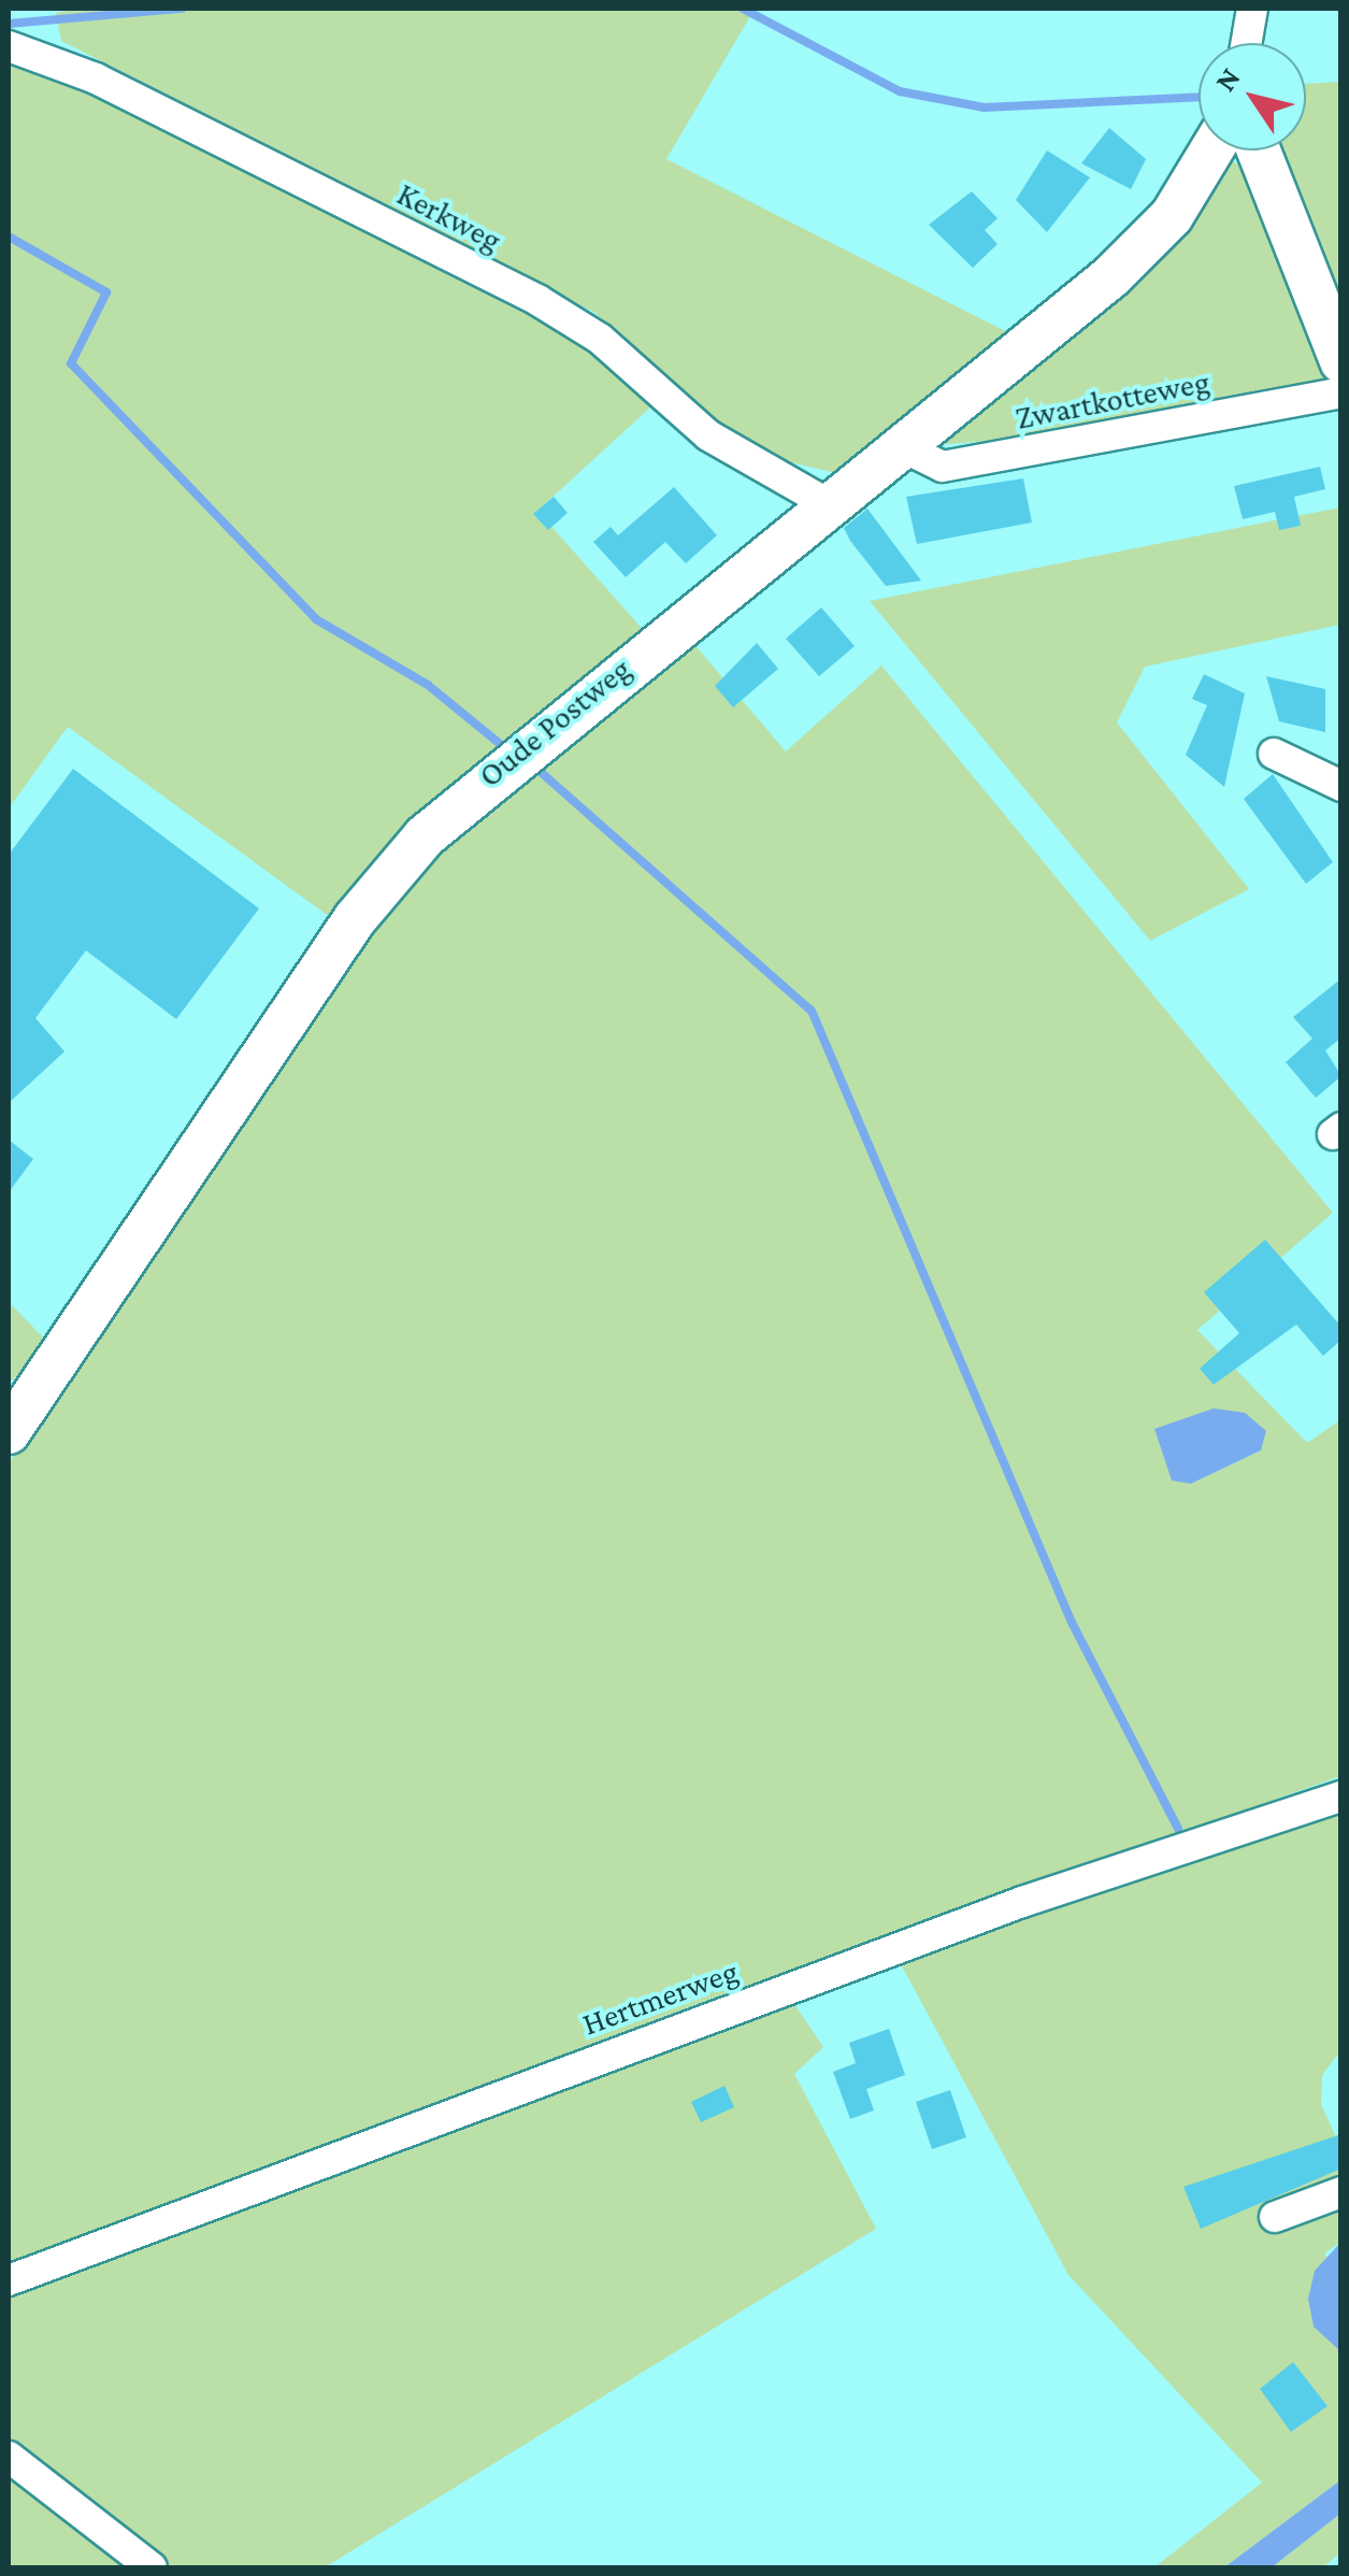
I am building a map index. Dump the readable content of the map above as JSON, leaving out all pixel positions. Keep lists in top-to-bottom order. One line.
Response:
{"streets":{"street":["Kerkweg","Zwartkotteweg","Oude Postweg","Hertmerweg"]},"crossings":[["Kerkweg","Oude Postweg"],["Zwartkotteweg","Oude Postweg"]],"north":"top left"}
